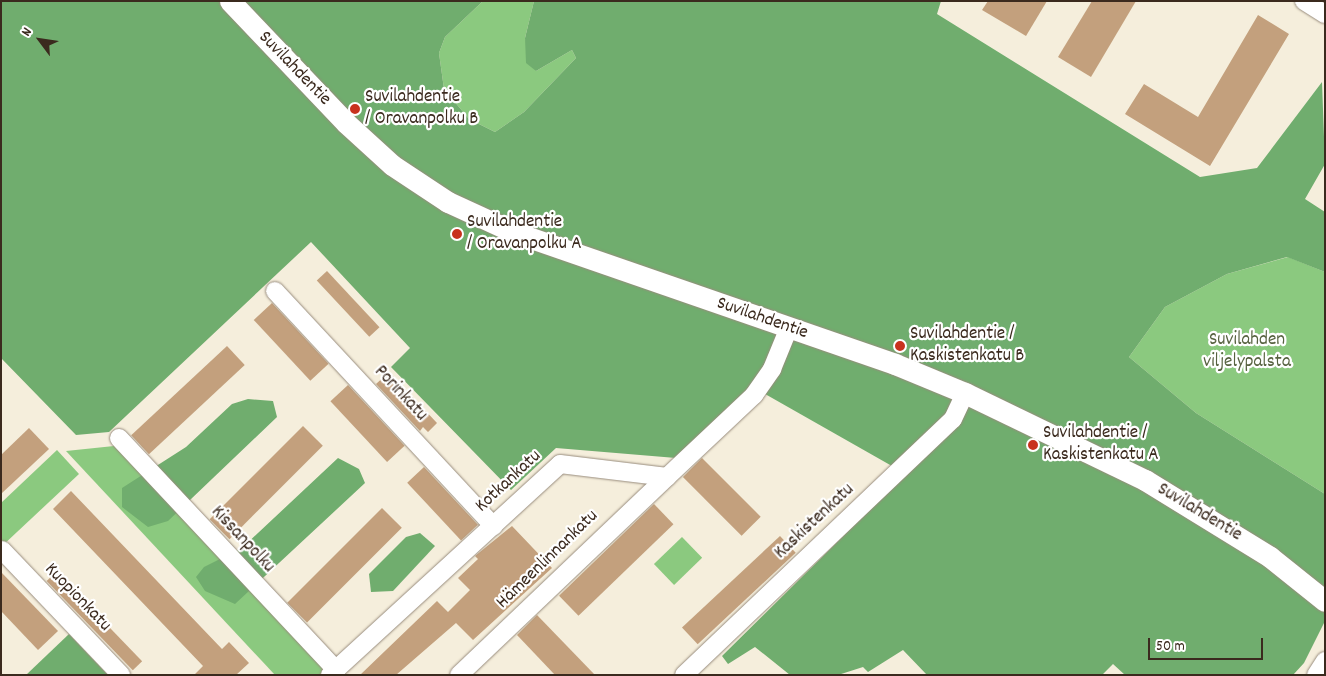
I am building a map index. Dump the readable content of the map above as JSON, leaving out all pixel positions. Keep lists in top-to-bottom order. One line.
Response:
{"streets":{"street":["Suvilahdentie","Porinkatu","Kotkankatu","Kaskistenkatu","Kissanpolku","Hämeenlinnankatu","Kuopionkatu"]},"crossings":[["Suvilahdentie","Kaskistenkatu"],["Porinkatu","Kotkankatu"],["Kotkankatu","Kissanpolku"],["Kotkankatu","Hämeenlinnankatu"]],"parks":["Suvilahden viljelypalsta"],"places":["Suvilahdentie / Oravanpolku B","Suvilahdentie / Oravanpolku A","Suvilahdentie / Kaskistenkatu B","Suvilahdentie / Kaskistenkatu A"],"scale_bar":"50 m","north":"top left"}
